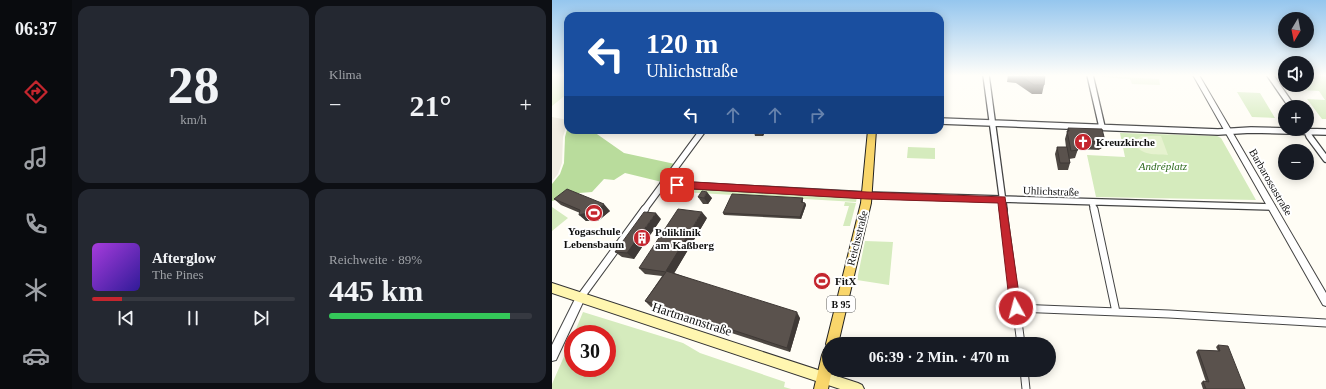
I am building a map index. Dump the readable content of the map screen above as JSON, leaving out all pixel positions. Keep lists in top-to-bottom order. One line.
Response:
{"streets":{"main road":["Reichsstraße","B 95","Hartmannstraße"],"street":["Barbarossastraße","Uhlichstraße"]},"crossings":[["Barbarossastraße","Uhlichstraße"],["Uhlichstraße","Reichsstraße"]],"parks":["Andréplatz"],"places":{"church":["Kreuzkirche"],"sports":["Yogaschule Lebensbaum","FitX"],"building":["Poliklinik am Kaßberg"]},"north":"bottom","page":{"tabs":"06:37","tile":[["28","km/h"],"Klima",["Reichweite · 89%","445 km"]],"map_buttons":["+","−"],"turn":["120 m","Uhlichstraße"],"heat":["−","21°","+"],"song":["Afterglow","The Pines"],"limit":"30","trip":"06:39 · 2 Min. · 470 m"}}
